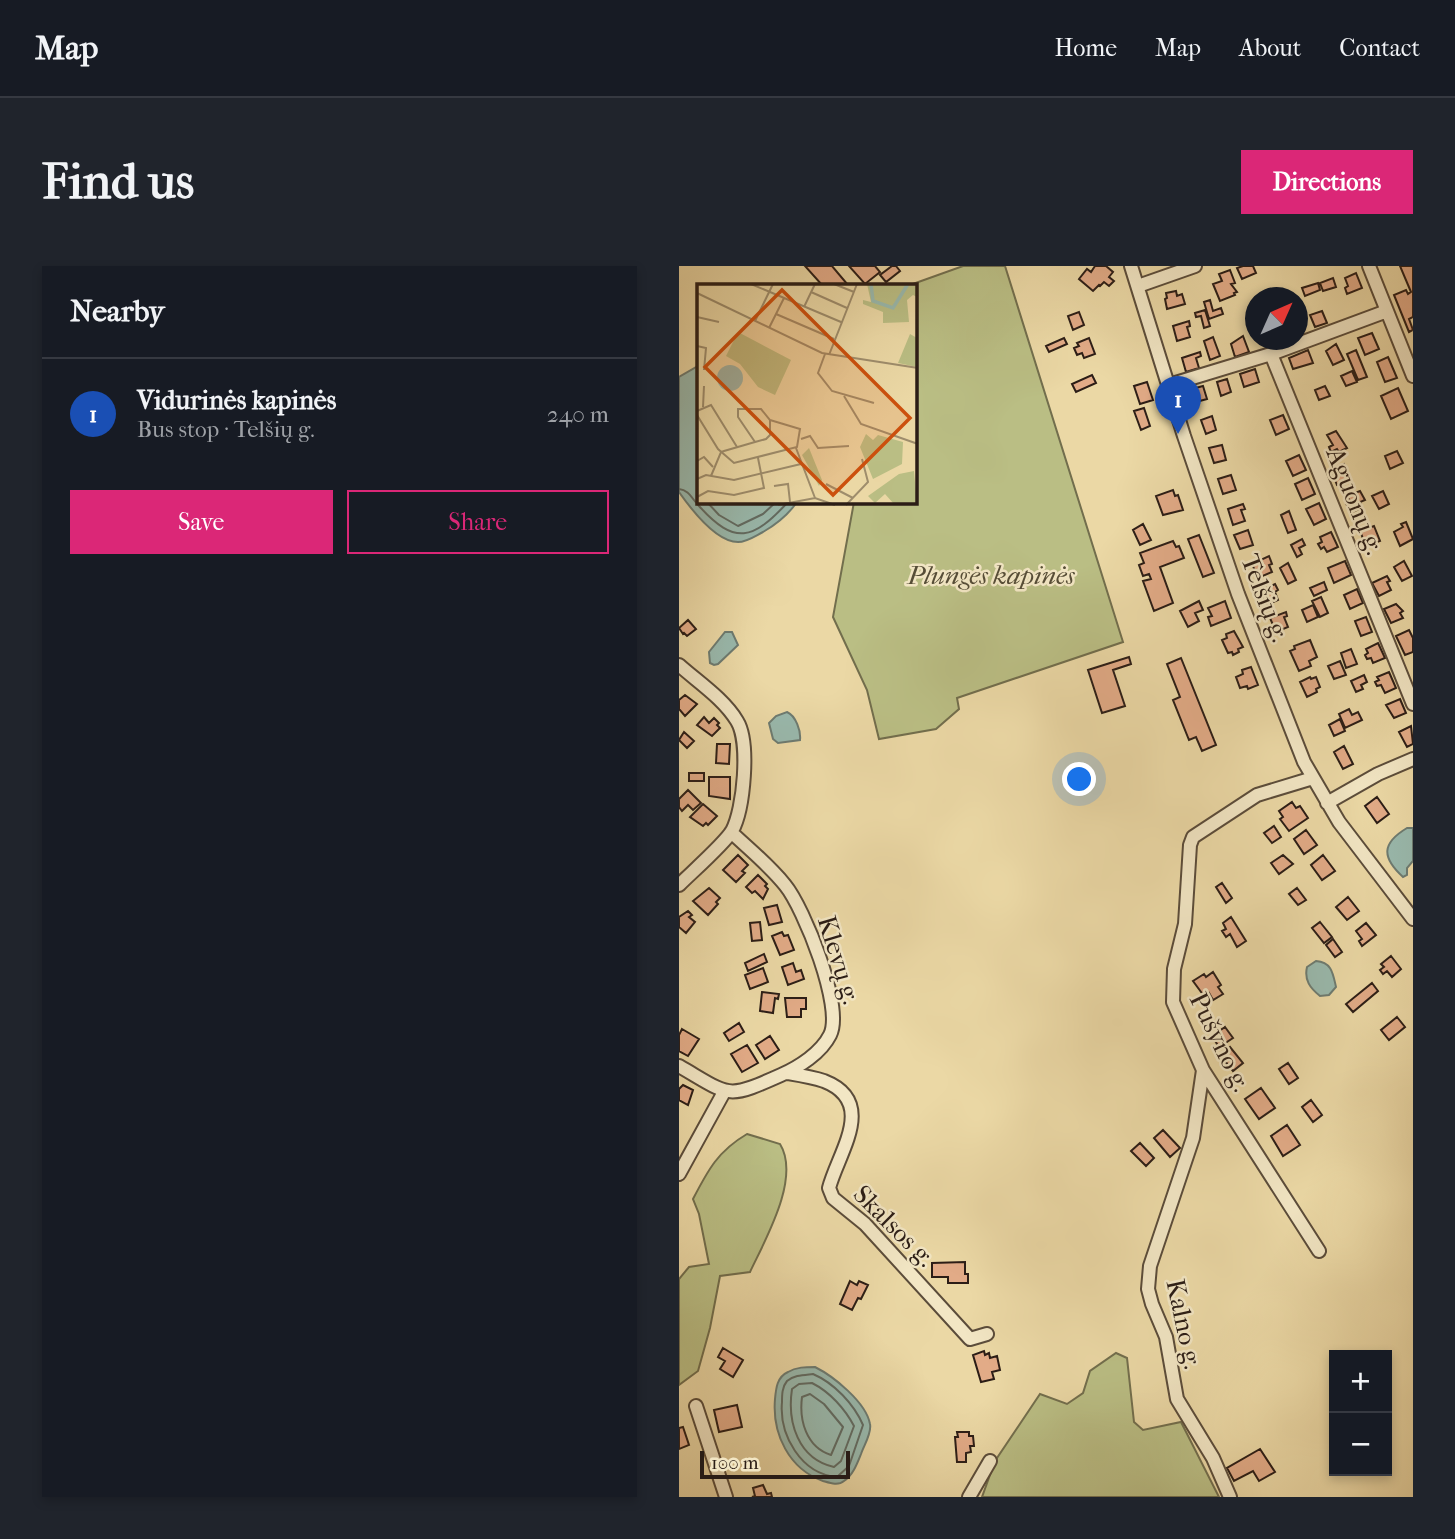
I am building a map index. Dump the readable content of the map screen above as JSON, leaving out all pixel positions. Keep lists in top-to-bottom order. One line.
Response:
{"streets":{"street":["Aguonų g.","Telšių g.","Klevų g.","Pušyno g.","Skalsos g.","Kalno g."]},"crossings":[["Telšių g.","Pušyno g."],["Klevų g.","Skalsos g."],["Pušyno g.","Kalno g."]],"parks":["Plungės kapinės"],"scale_bar":"100 m","north":"top right","page":{"header":"Map","nav":["Home","Map","About","Contact"],"buttons":["Directions",["Save","Share"]],"title":"Find us","heading":"Nearby","list":[{"mark":"1","name":"Vidurinės kapinės","note":"Bus stop · Telšių g.","value":"240 m"}],"pins":"1","map_buttons":["+","−"],"scale":"100 m"}}
